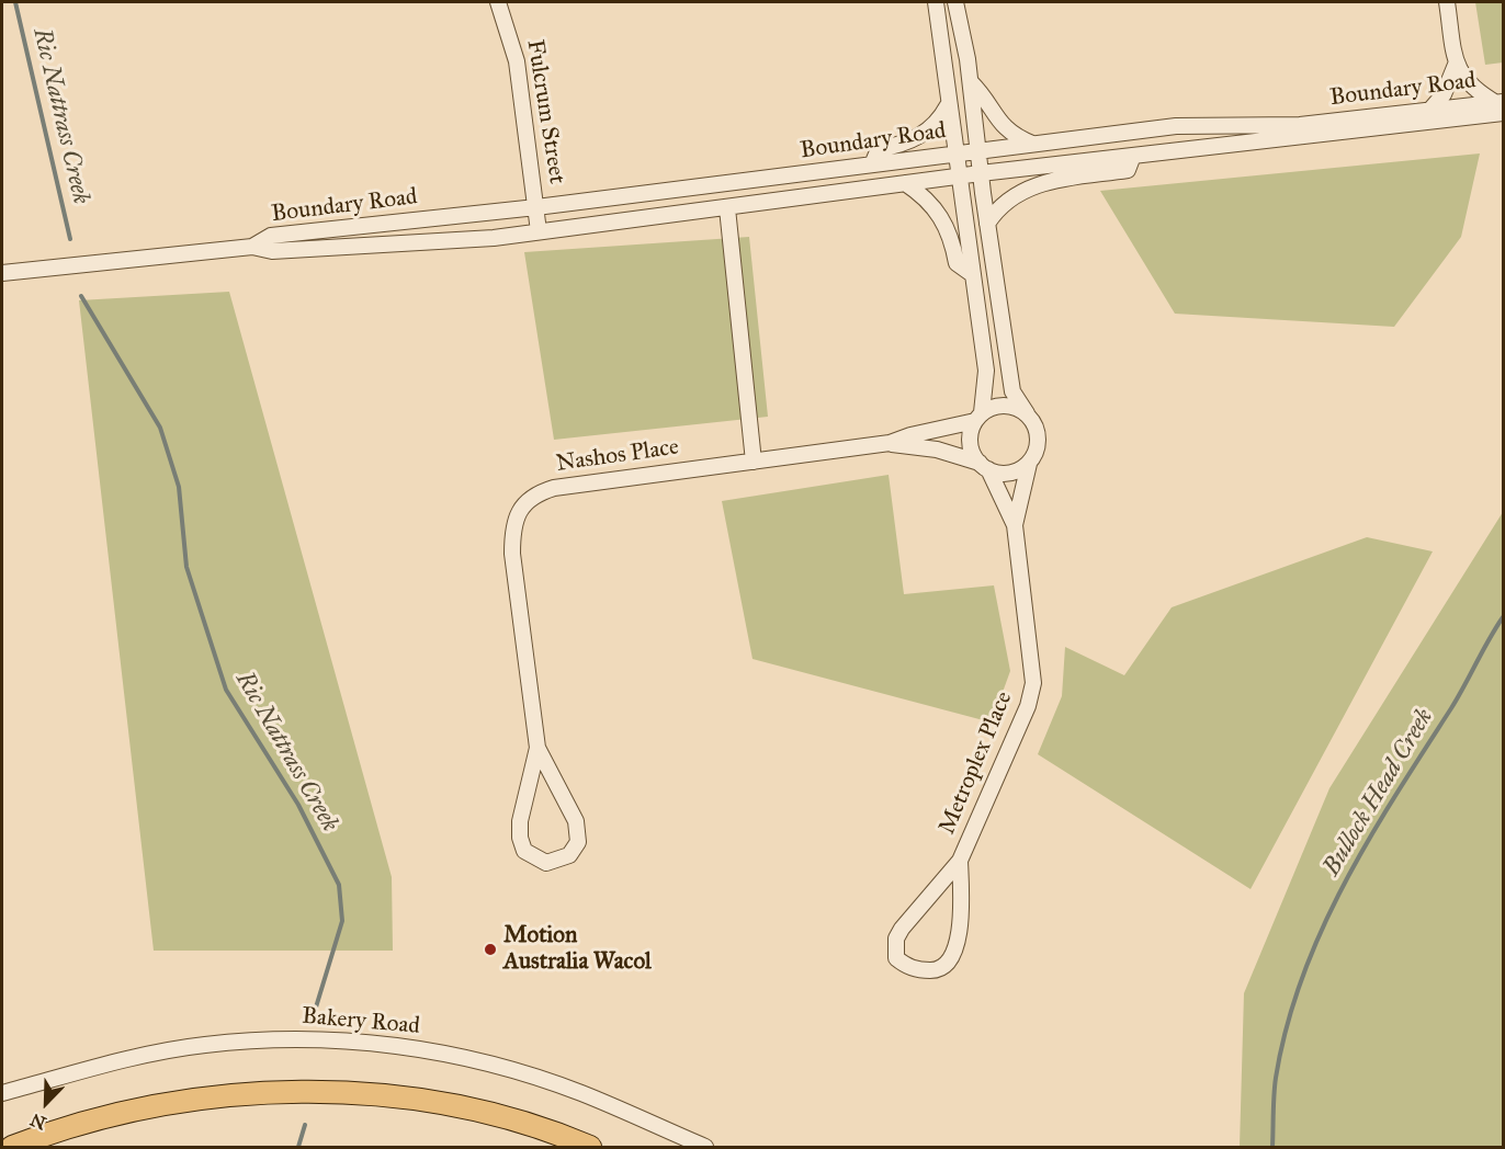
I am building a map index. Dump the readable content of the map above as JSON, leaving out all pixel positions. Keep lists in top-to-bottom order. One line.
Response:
{"streets":{"street":["Boundary Road","Fulcrum Street","Nashos Place","Metroplex Place","Bakery Road"]},"crossings":[["Boundary Road","Fulcrum Street"],["Nashos Place","Metroplex Place"]],"water":["Ric Nattrass Creek","Bullock Head Creek"],"places":["Motion Australia Wacol"],"north":"bottom left"}
